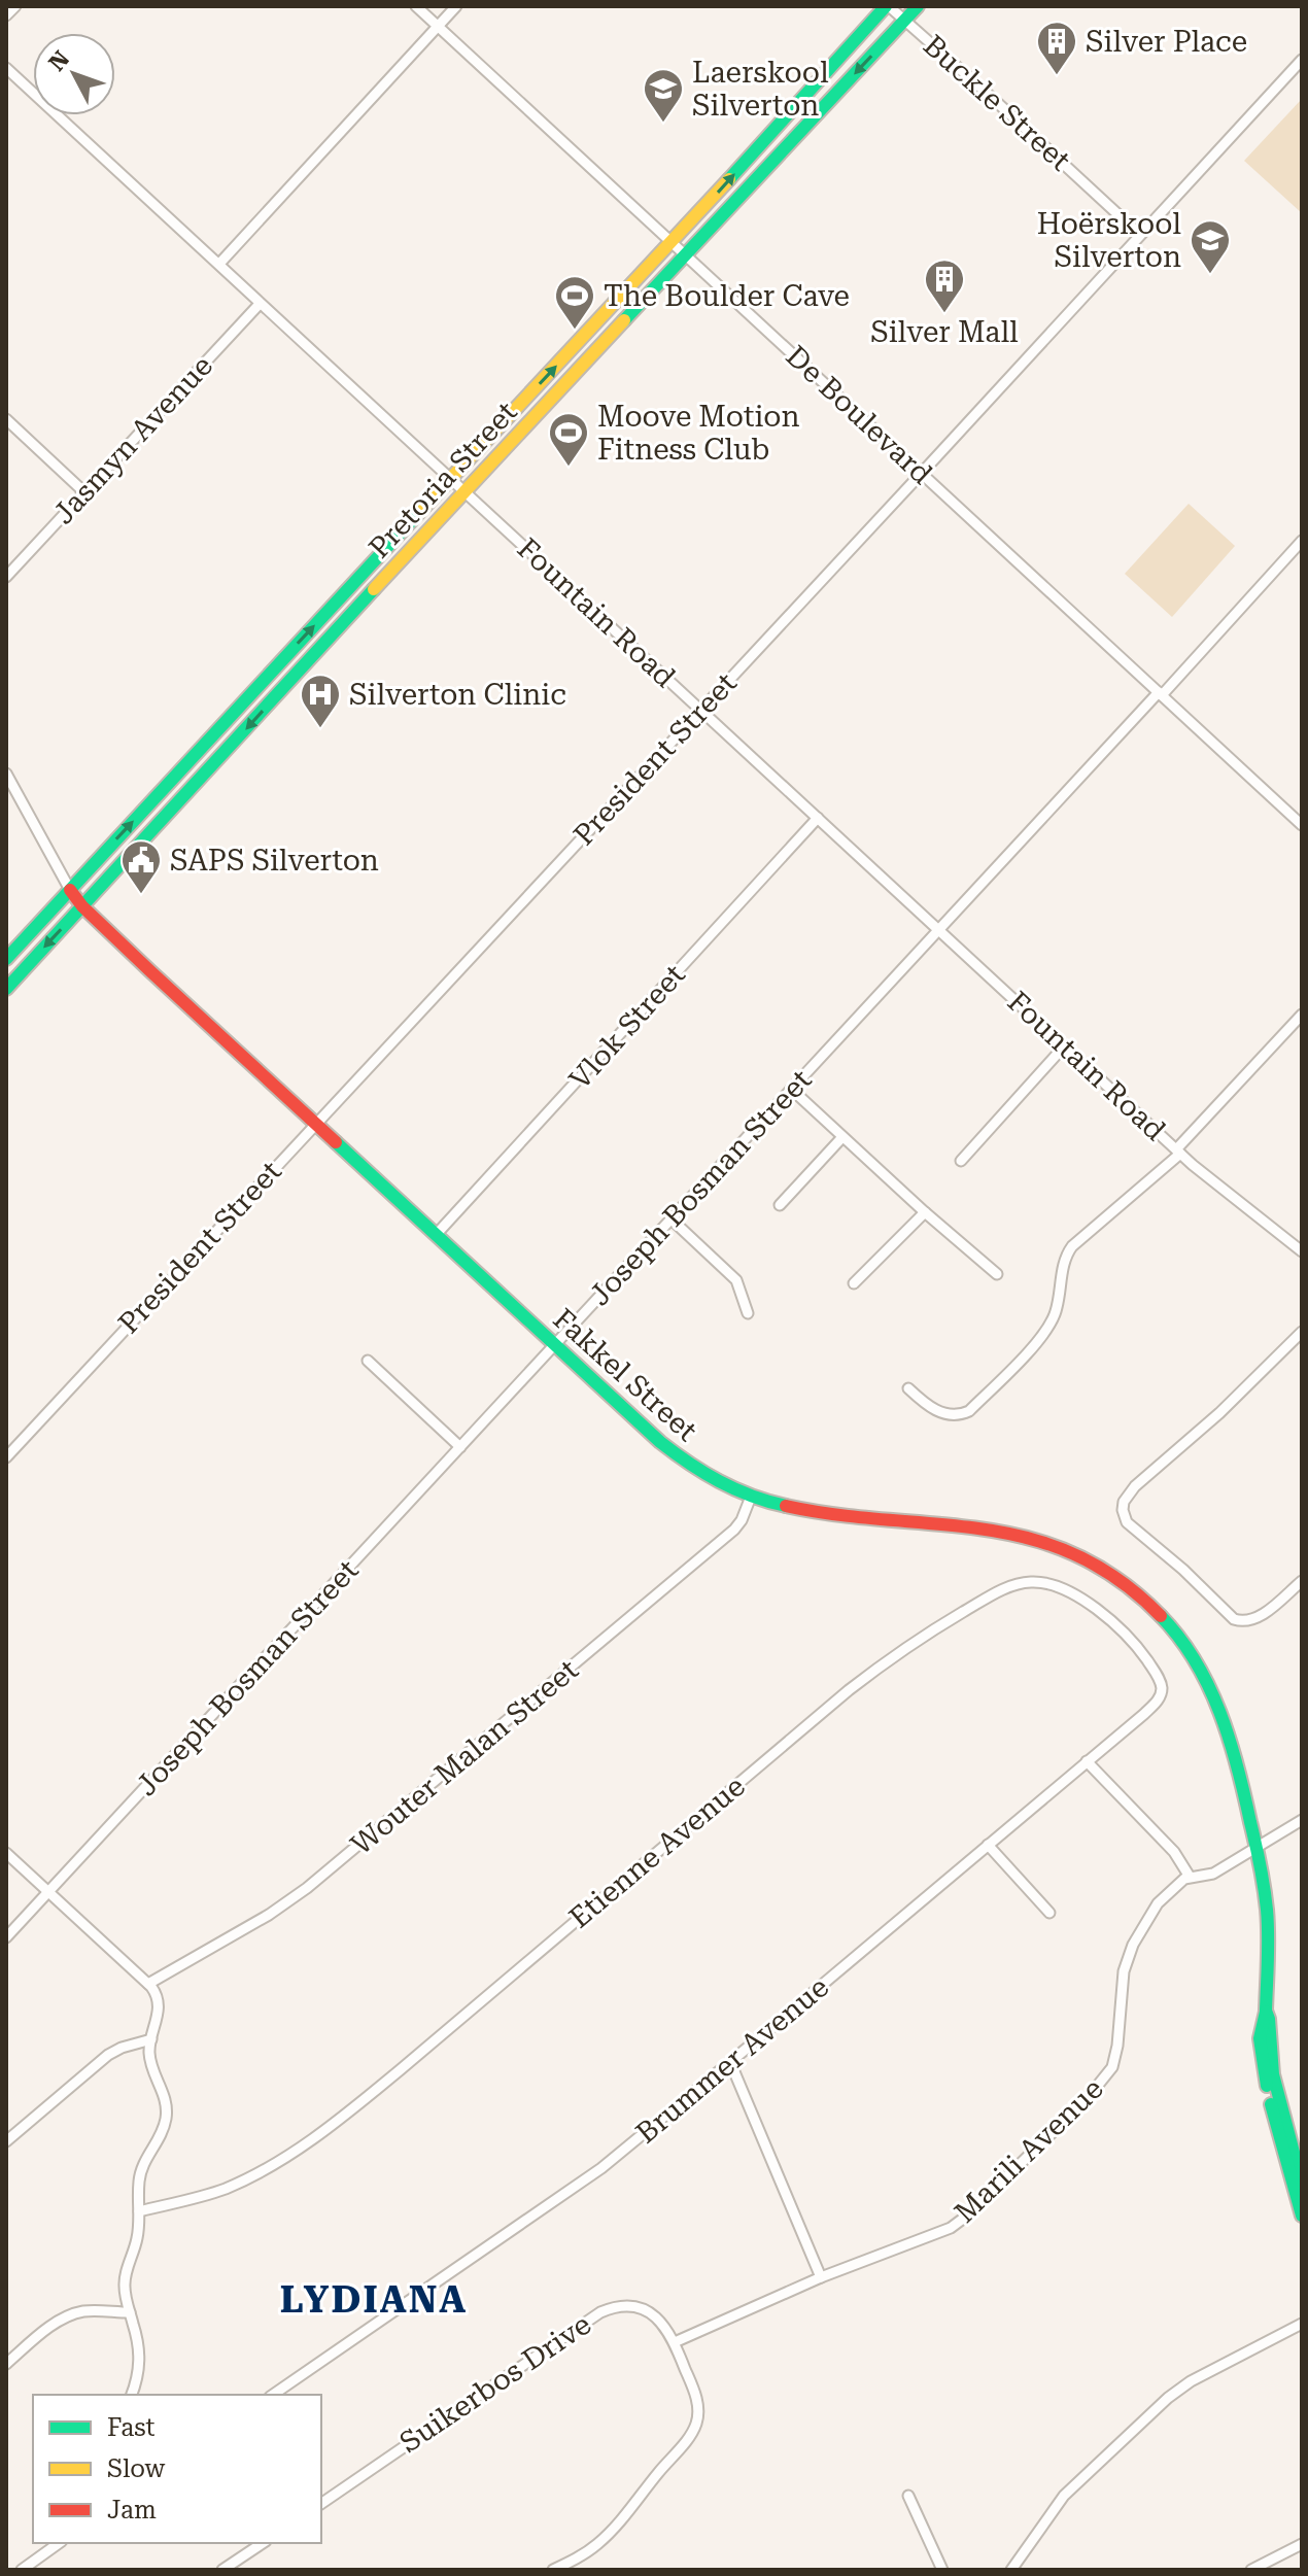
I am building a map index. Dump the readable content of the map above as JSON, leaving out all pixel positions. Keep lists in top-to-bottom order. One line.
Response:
{"streets":{"main road":["Pretoria Street","Fakkel Street"],"street":["Buckle Street","De Boulevard","Jasmyn Avenue","Fountain Road","President Street","Vlok Street","Joseph Bosman Street","Wouter Malan Street","Etienne Avenue","Brummer Avenue","Marili Avenue","Suikerbos Drive"]},"crossings":[["Buckle Street","Pretoria Street"],["Buckle Street","President Street"],["De Boulevard","Pretoria Street"],["De Boulevard","President Street"],["De Boulevard","Joseph Bosman Street"],["Jasmyn Avenue","Fountain Road"],["Pretoria Street","Fountain Road"],["Pretoria Street","Fakkel Street"],["Fountain Road","President Street"],["Fountain Road","Vlok Street"],["Fountain Road","Joseph Bosman Street"],["President Street","Fakkel Street"],["Vlok Street","Fakkel Street"],["Joseph Bosman Street","Fakkel Street"],["Fakkel Street","Wouter Malan Street"],["Fakkel Street","Marili Avenue"],["Etienne Avenue","Brummer Avenue"],["Marili Avenue","Suikerbos Drive"]],"districts":["LYDIANA"],"places":{"building":["Silver Place","Silver Mall"],"school or university":["Laerskool Silverton","Hoërskool Silverton"],"sports":["The Boulder Cave","Moove Motion Fitness Club"],"hospital":["Silverton Clinic"],"public building":["SAPS Silverton"]},"legend":["Fast","Slow","Jam"],"north":"top left"}
